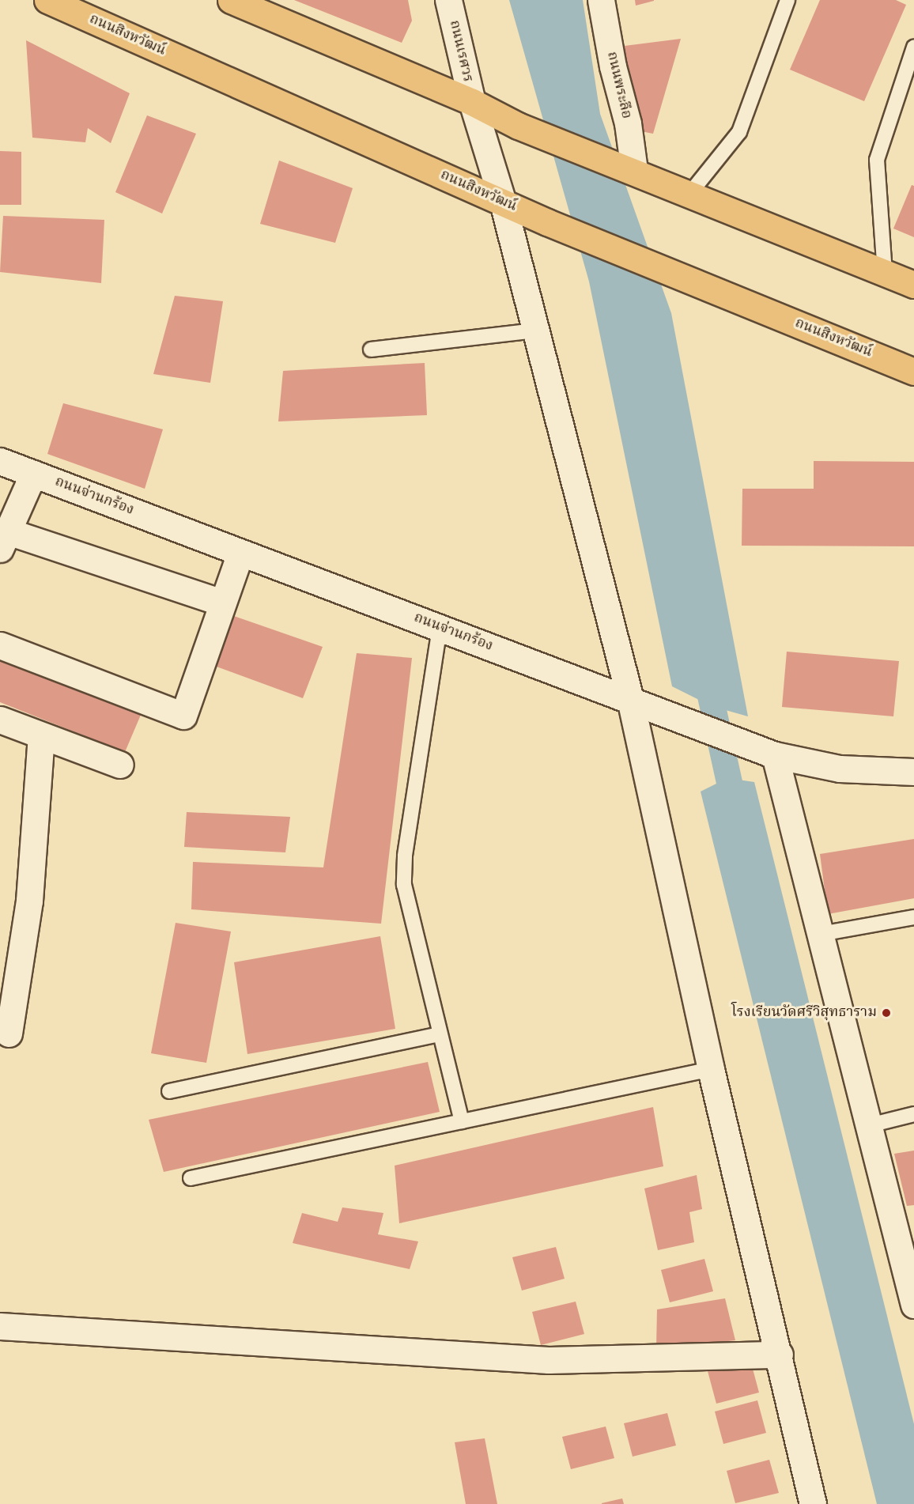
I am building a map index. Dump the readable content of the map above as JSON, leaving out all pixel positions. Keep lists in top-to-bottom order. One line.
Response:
{"streets":{"main road":["ถนนสิงหวัฒน์"],"street":["ถนนเรศวร","ถนนพระลือ","ถนนจ่านกร้อง"]},"crossings":[["ถนนสิงหวัฒน์","ถนนเรศวร"],["ถนนเรศวร","ถนนจ่านกร้อง"]],"places":["โรงเรียนวัดศรีวิสุทธาราม"]}
